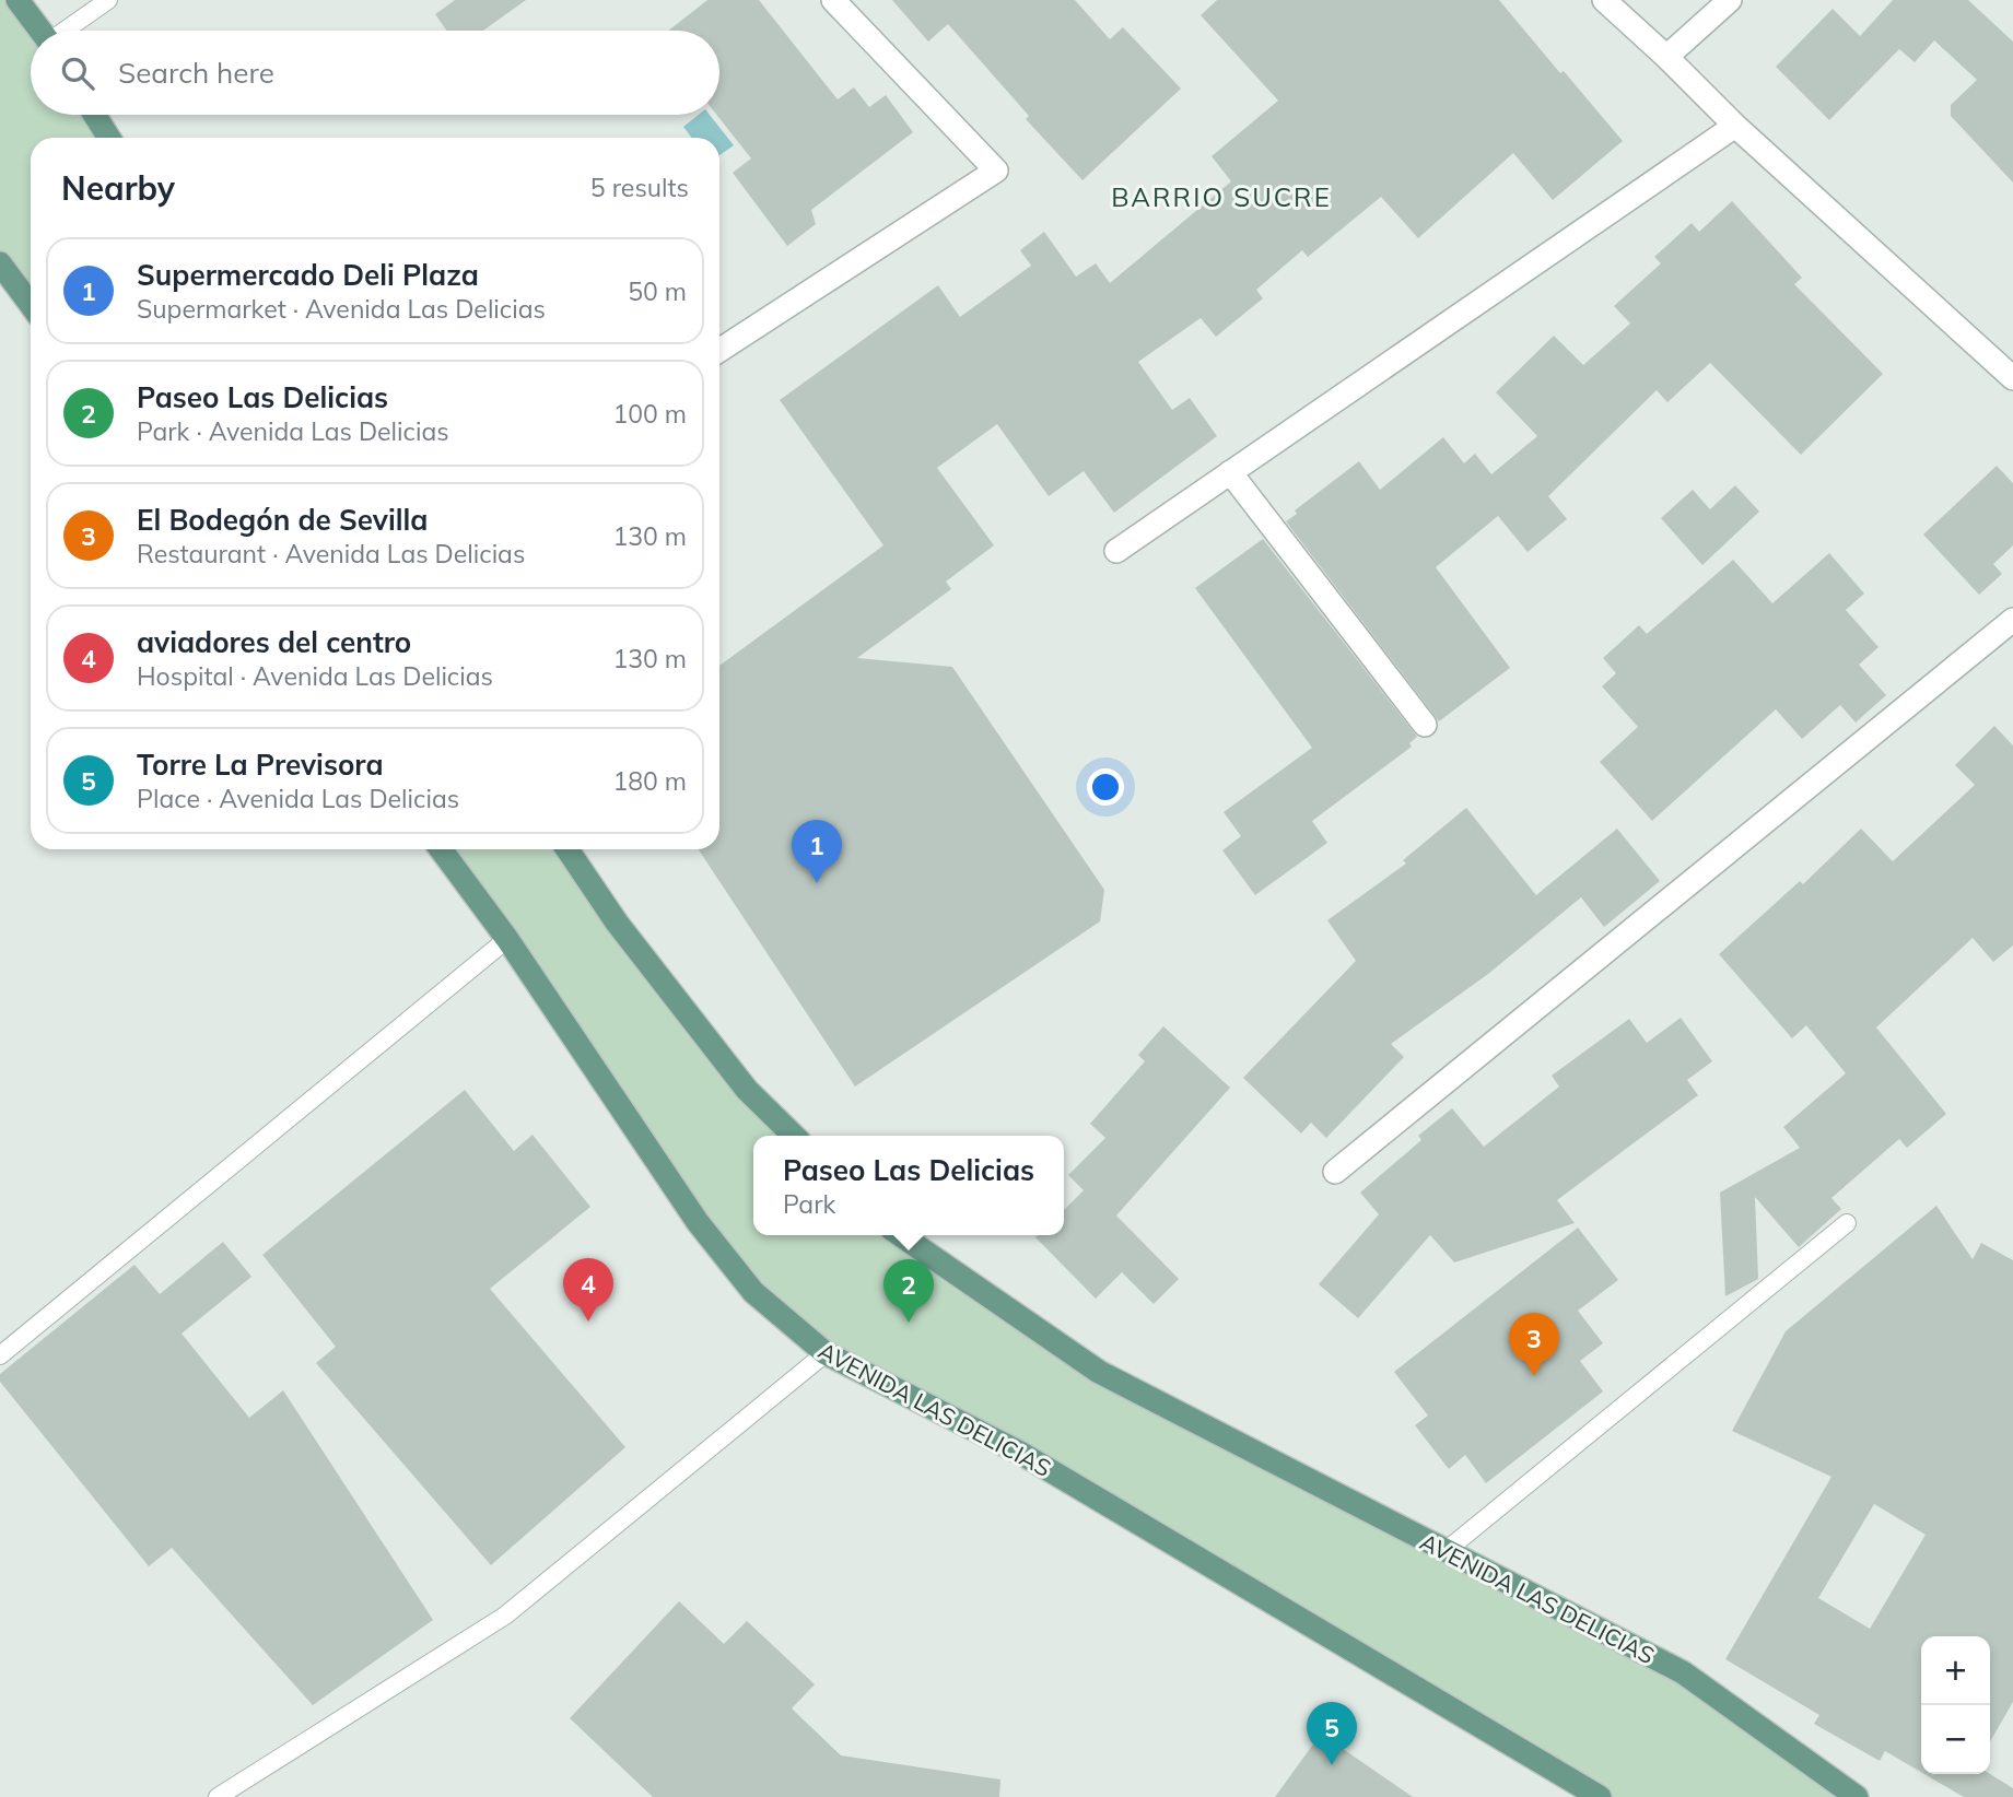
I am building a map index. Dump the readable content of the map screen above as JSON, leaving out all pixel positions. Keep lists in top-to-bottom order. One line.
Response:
{"streets":{"main road":["AVENIDA LAS DELICIAS"]},"districts":["BARRIO SUCRE"],"page":{"search":"Search here","heading":["Nearby","5 results"],"list":[{"mark":"1","name":"Supermercado Deli Plaza","note":"Supermarket · Avenida Las Delicias","value":"50 m"},{"mark":"2","name":"Paseo Las Delicias","note":"Park · Avenida Las Delicias","value":"100 m"},{"mark":"3","name":"El Bodegón de Sevilla","note":"Restaurant · Avenida Las Delicias","value":"130 m"},{"mark":"4","name":"aviadores del centro","note":"Hospital · Avenida Las Delicias","value":"130 m"},{"mark":"5","name":"Torre La Previsora","note":"Place · Avenida Las Delicias","value":"180 m"}],"pins":["1","4","2","3","5"],"popup":["Paseo Las Delicias","Park"],"map_buttons":["+","−"]}}
